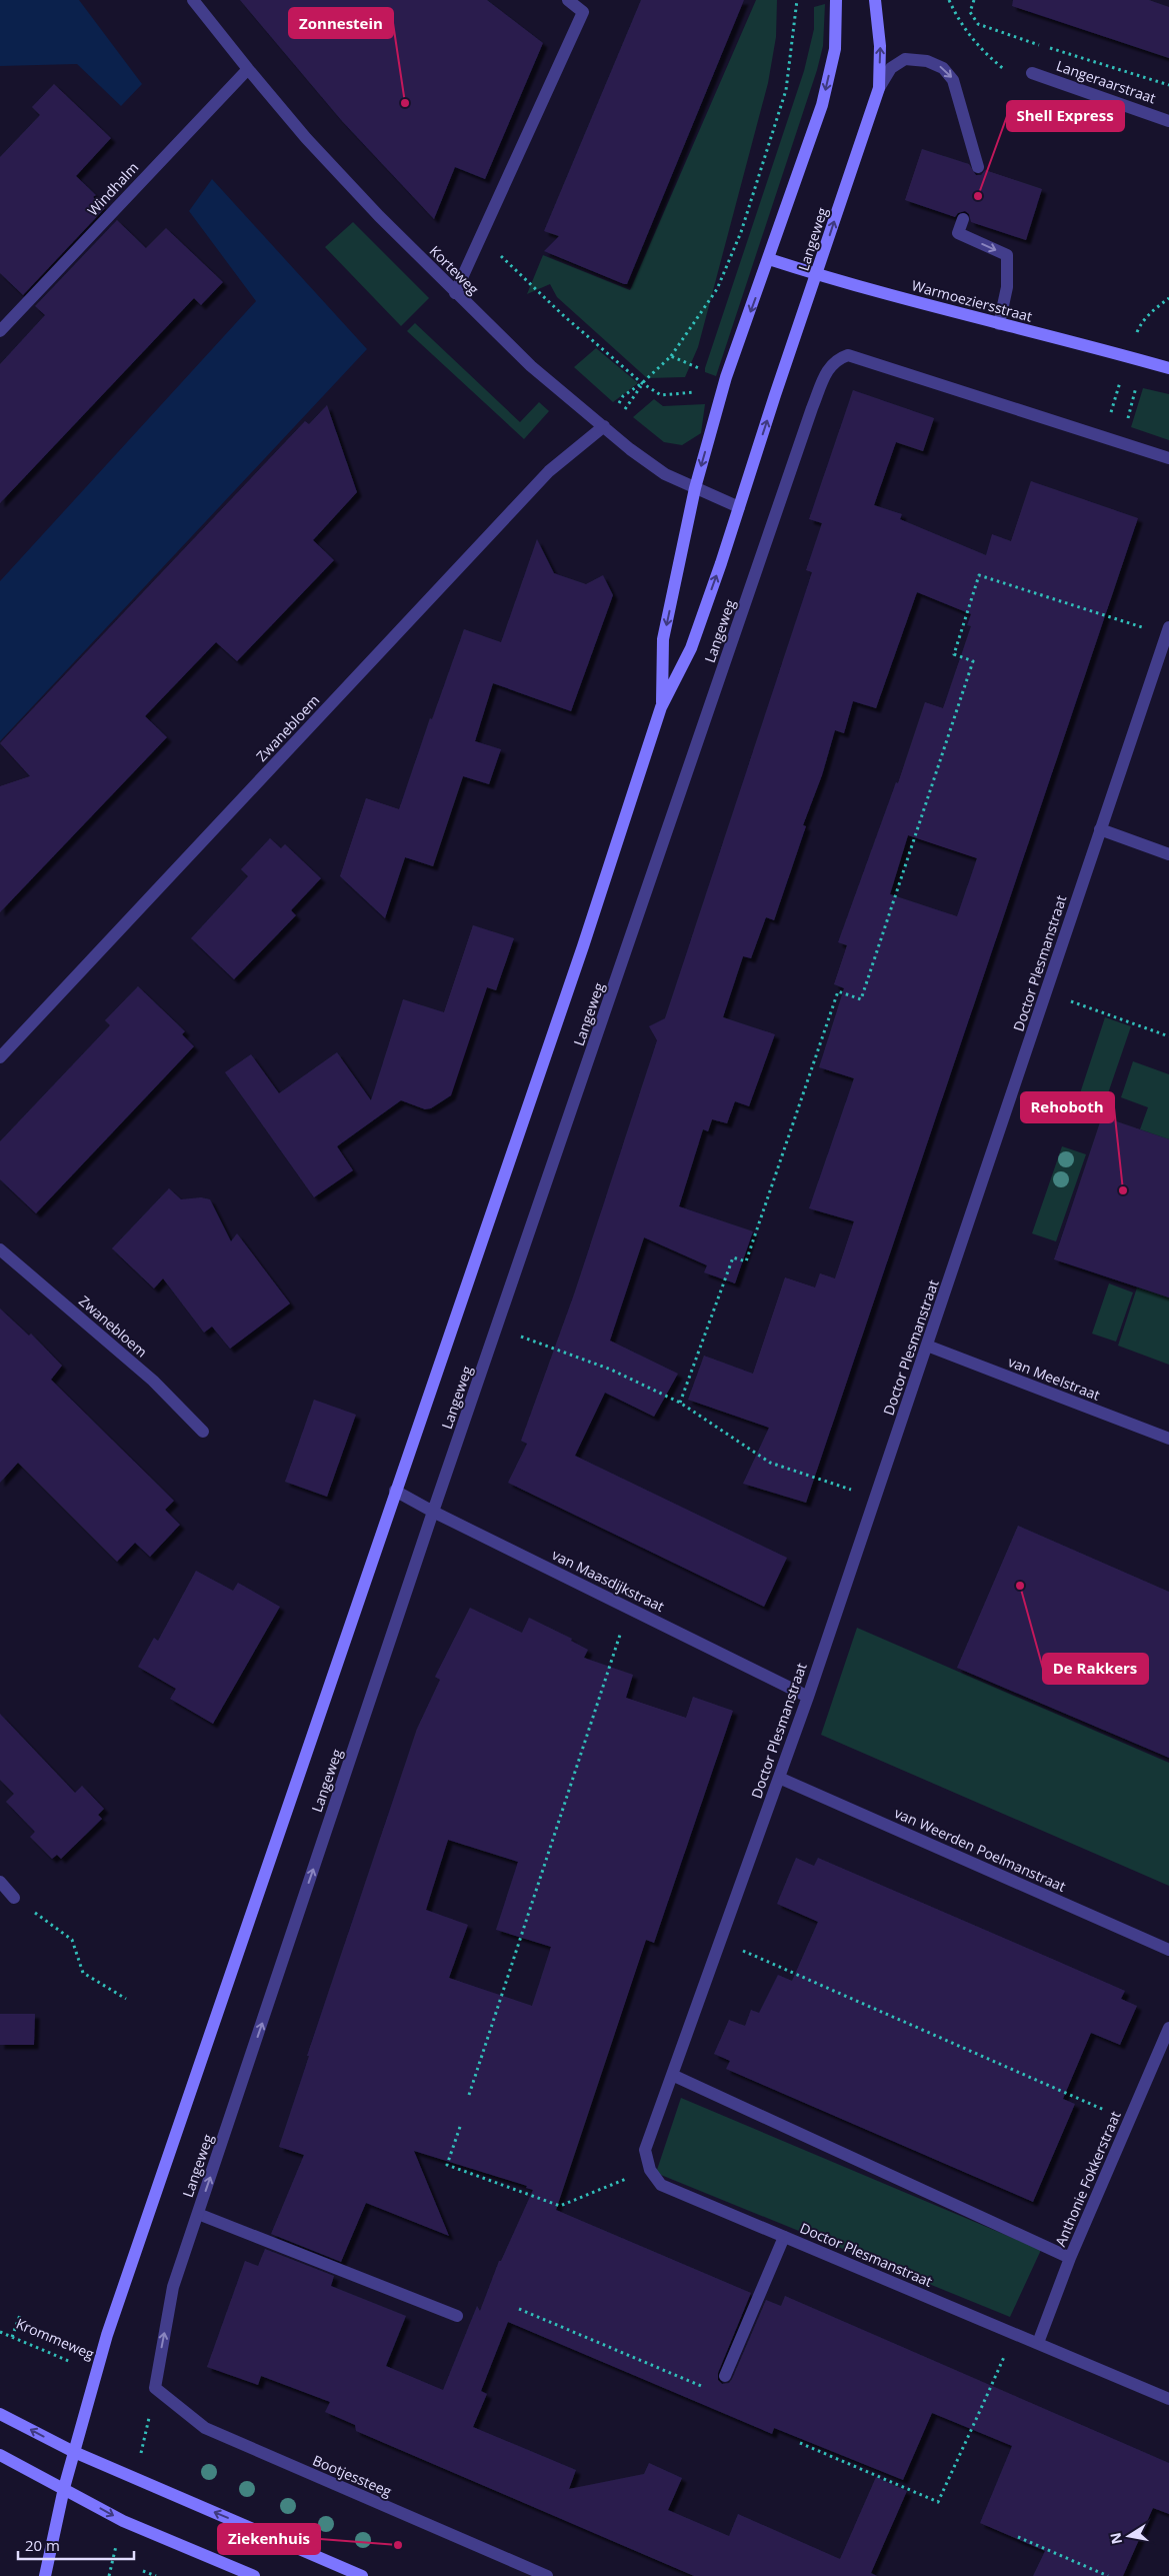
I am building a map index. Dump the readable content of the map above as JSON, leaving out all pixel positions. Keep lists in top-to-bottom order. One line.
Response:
{"streets":{"main road":["Langeweg","Warmoeziersstraat"],"street":["Langeraarstraat","Windhalm","Korteweg","Zwanebloem","Doctor Plesmanstraat","van Meelstraat","van Maasdijkstraat","van Weerden Poelmanstraat","Anthonie Fokkerstraat","Bootjessteeg"],"path":["Krommeweg"]},"crossings":[["Windhalm","Korteweg"],["Langeweg","Korteweg"],["Langeweg","Warmoeziersstraat"],["Langeweg","van Maasdijkstraat"],["Langeweg","Krommeweg"],["Langeweg","Bootjessteeg"],["Korteweg","Zwanebloem"],["Doctor Plesmanstraat","van Meelstraat"],["Doctor Plesmanstraat","van Maasdijkstraat"],["Doctor Plesmanstraat","van Weerden Poelmanstraat"],["Doctor Plesmanstraat","Anthonie Fokkerstraat"]],"places":["Zonnestein","Shell Express","Rehoboth","De Rakkers","Ziekenhuis"],"scale_bar":"20 m","north":"left"}
